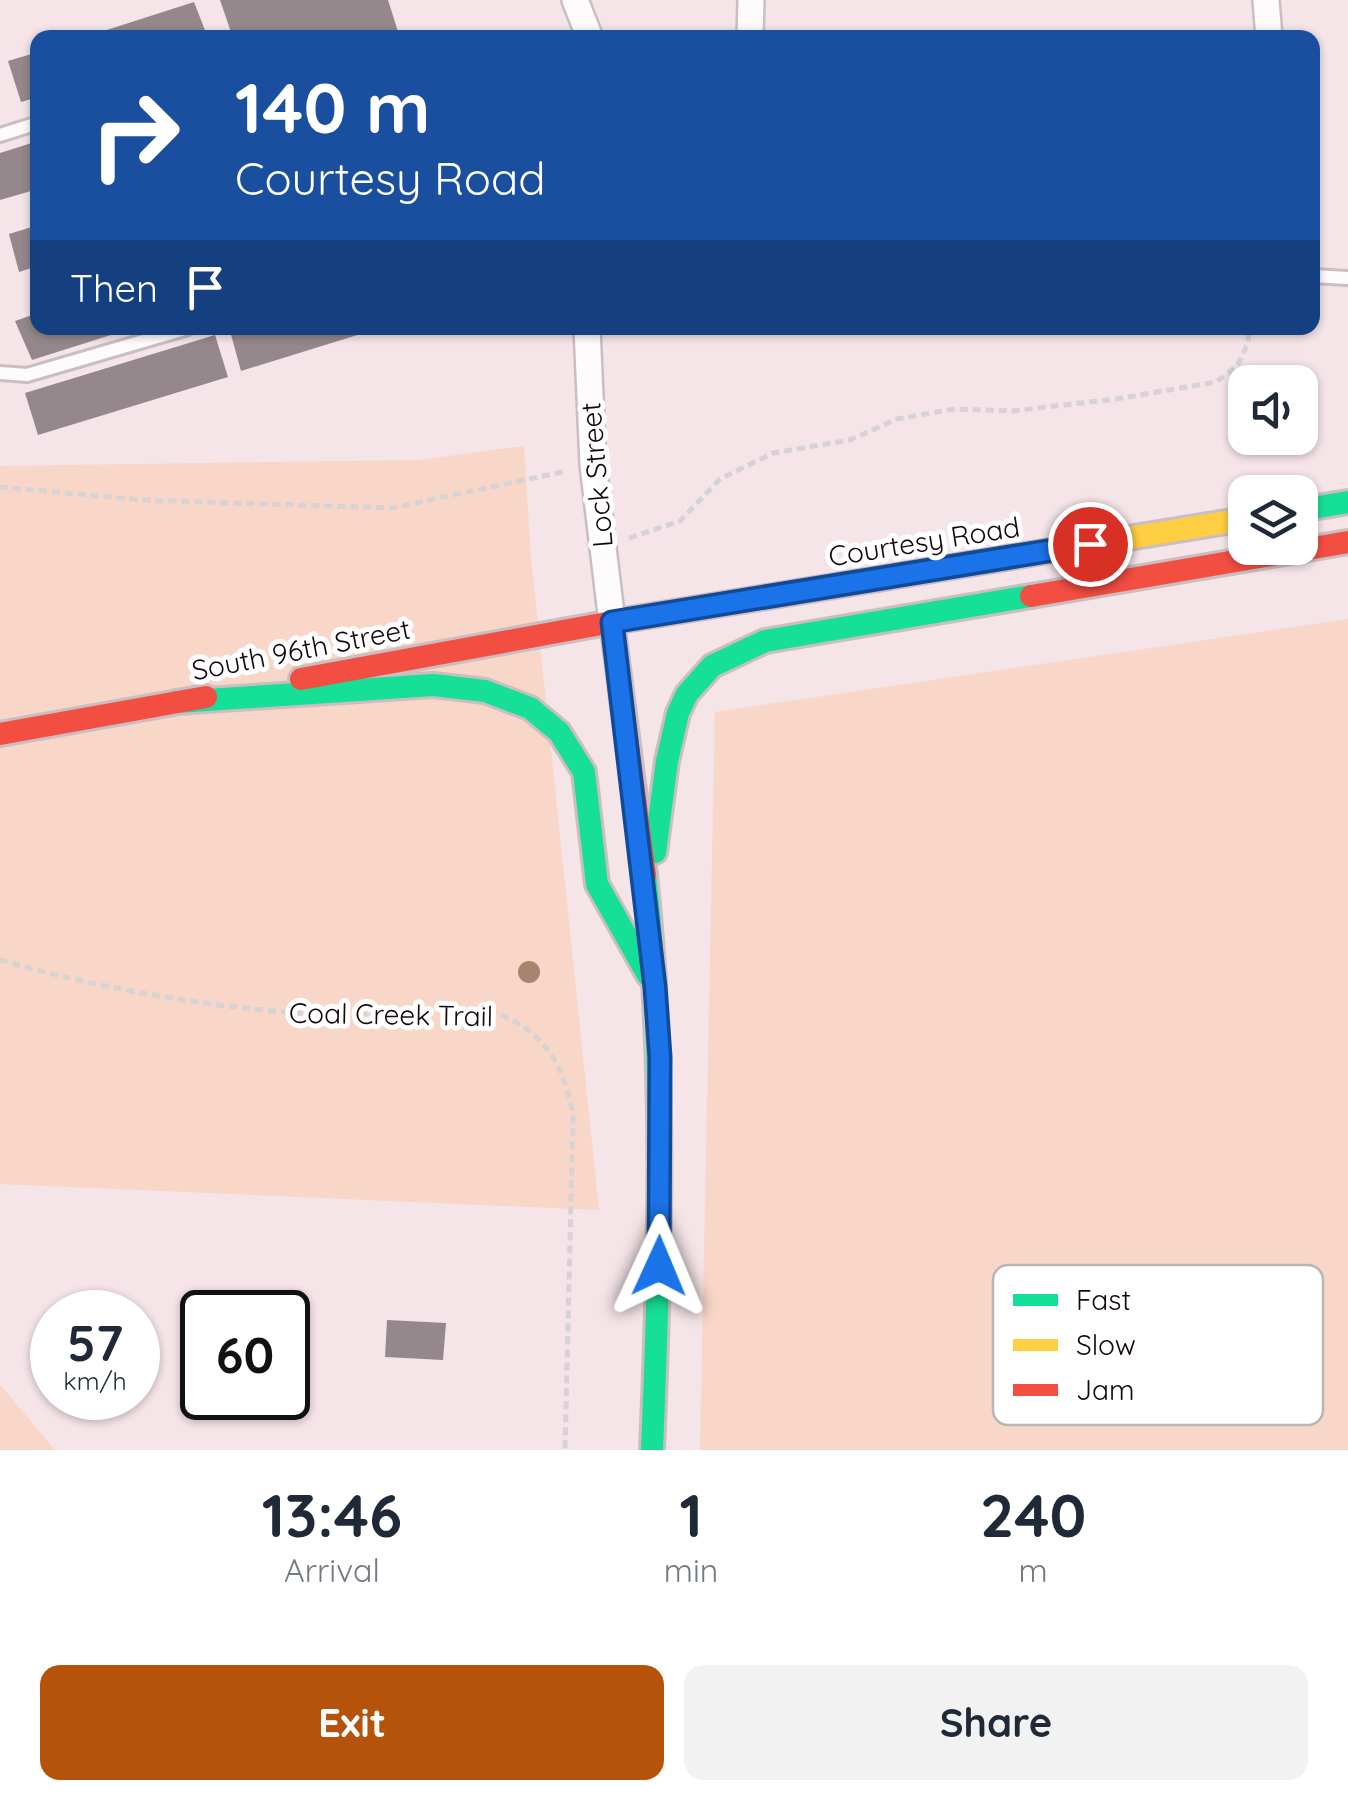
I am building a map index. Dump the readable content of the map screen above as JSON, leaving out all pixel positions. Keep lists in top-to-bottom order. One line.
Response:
{"streets":{"main road":["Courtesy Road","South 96th Street"],"street":["Lock Street"],"path":["Coal Creek Trail"]},"crossings":[["Lock Street","Courtesy Road"],["Lock Street","South 96th Street"],["Courtesy Road","South 96th Street"]],"legend":["Fast","Slow","Jam"],"page":{"turn":["140 m","Courtesy Road"],"then":"Then","speed":"57 km/h","limit":"60","eta":["13:46","Arrival","1","min","240","m"],"buttons":["Exit","Share"]}}
